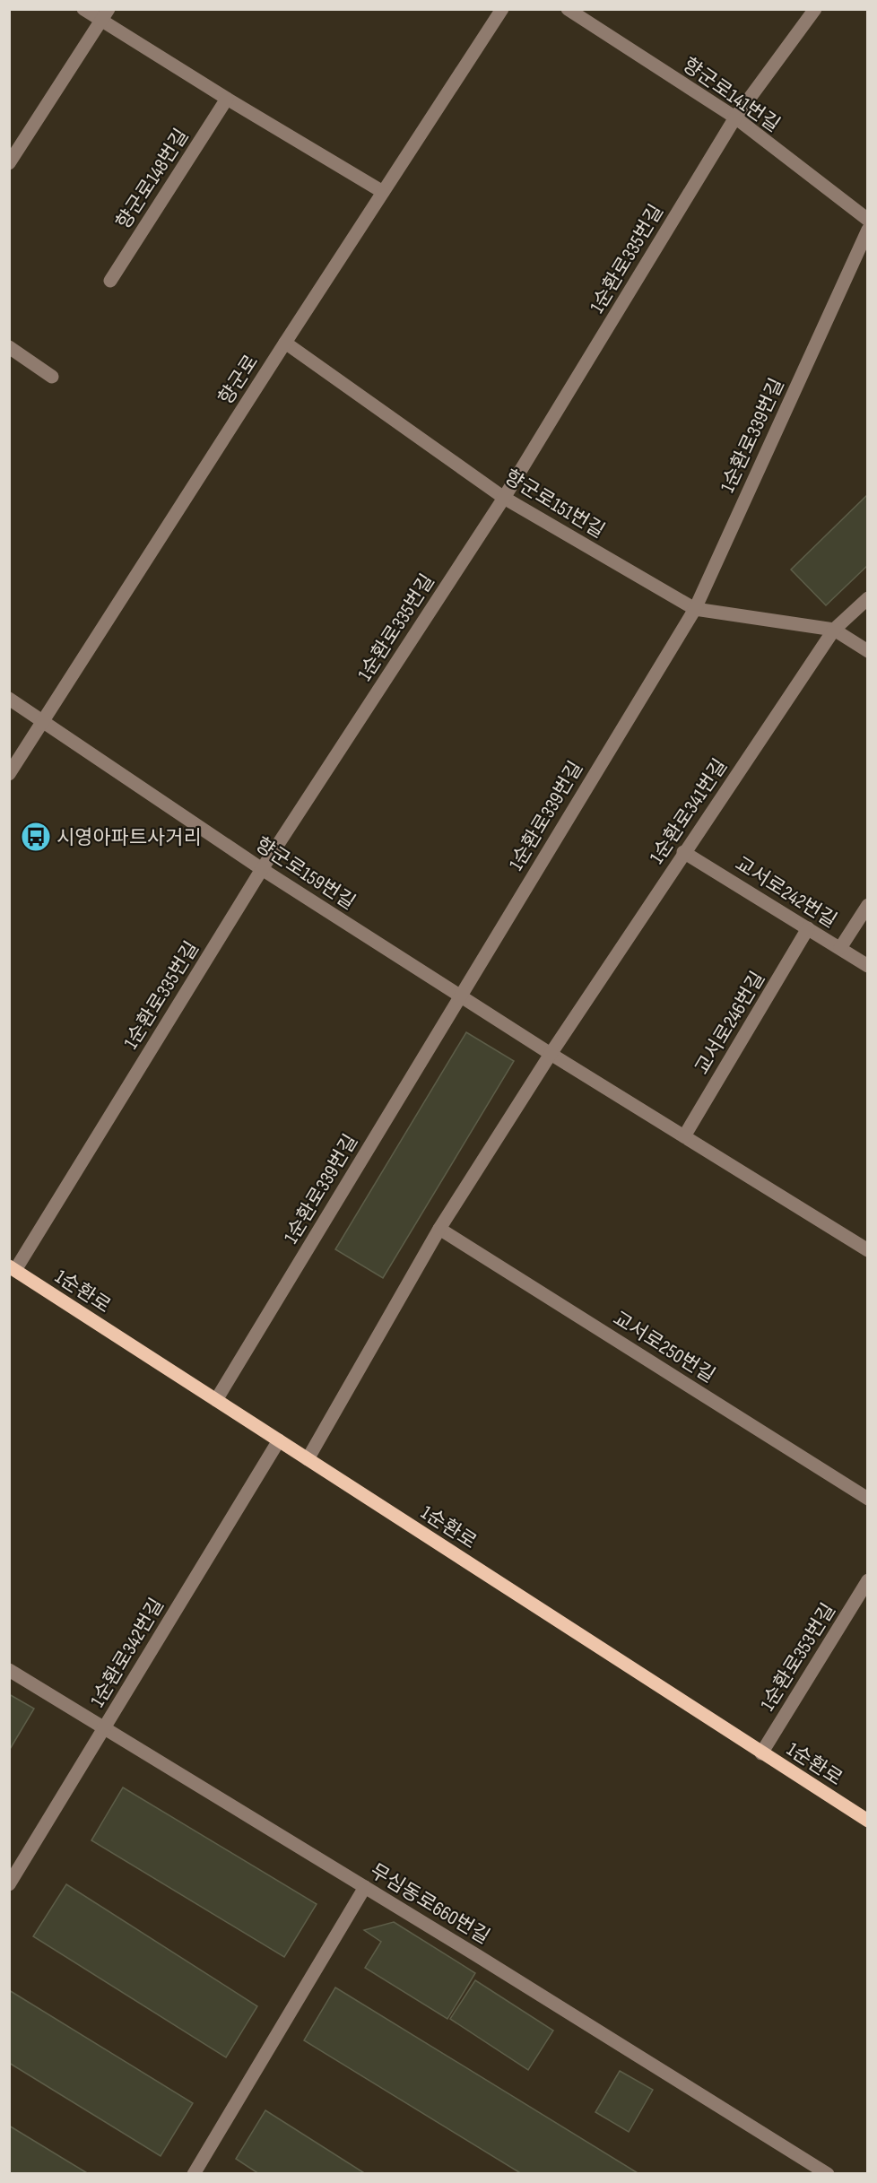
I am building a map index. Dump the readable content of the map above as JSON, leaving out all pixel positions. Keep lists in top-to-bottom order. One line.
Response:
{"streets":{"main road":["1순환로"],"street":["향군로141번길","향군로148번길","1순환로335번길","향군로","1순환로339번길","향군로151번길","1순환로341번길","향군로159번길","교서로242번길","교서로246번길","교서로250번길","1순환로342번길","1순환로353번길","무심동로660번길"]},"crossings":[["향군로141번길","1순환로335번길"],["1순환로335번길","향군로151번길"],["1순환로335번길","향군로159번길"],["1순환로335번길","1순환로"],["향군로","향군로151번길"],["향군로","향군로159번길"],["1순환로339번길","향군로151번길"],["1순환로339번길","향군로159번길"],["1순환로339번길","1순환로"],["향군로151번길","1순환로341번길"],["1순환로341번길","향군로159번길"],["1순환로341번길","교서로242번길"],["1순환로341번길","1순환로"],["1순환로341번길","교서로250번길"],["교서로242번길","교서로246번길"],["1순환로","1순환로342번길"],["1순환로","1순환로353번길"],["1순환로342번길","무심동로660번길"]],"places":{"bus stop":["시영아파트사거리"]}}
